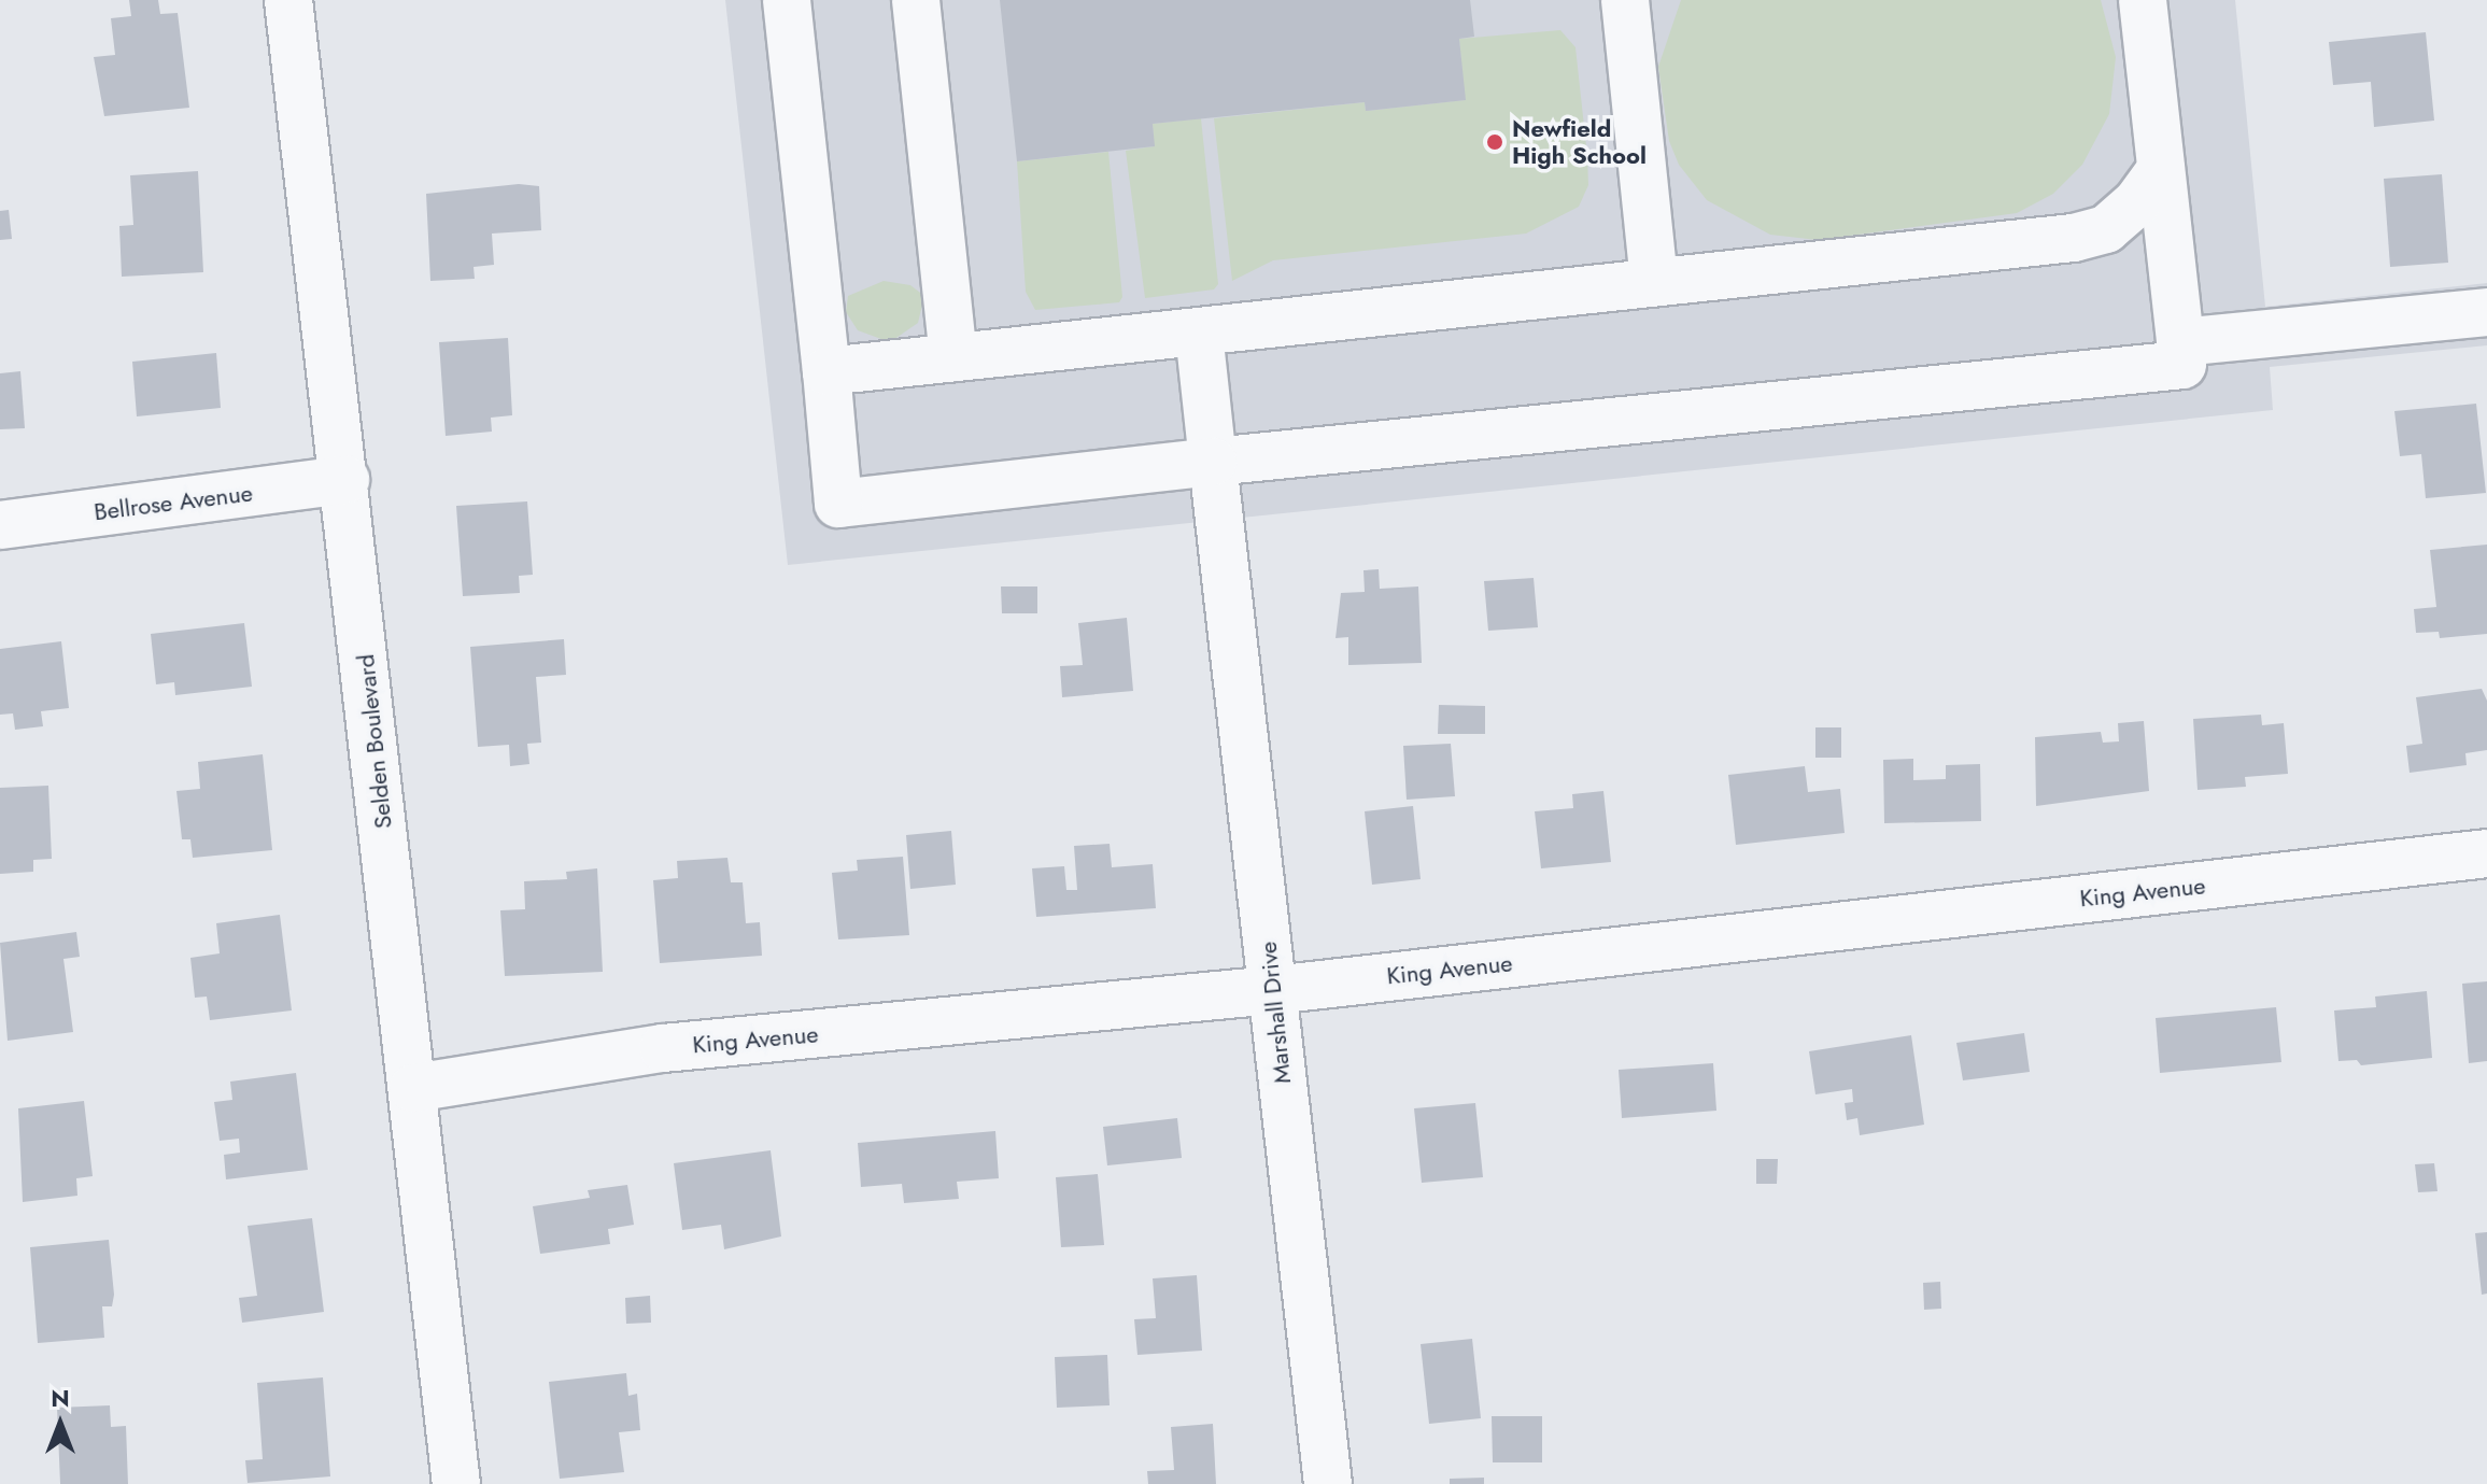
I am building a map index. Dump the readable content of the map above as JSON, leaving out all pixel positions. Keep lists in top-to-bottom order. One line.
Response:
{"streets":{"street":["Bellrose Avenue","Selden Boulevard","King Avenue","Marshall Drive"]},"crossings":[["Bellrose Avenue","Selden Boulevard"],["Selden Boulevard","King Avenue"],["King Avenue","Marshall Drive"]],"places":["Newfield High School"],"north":"top"}
